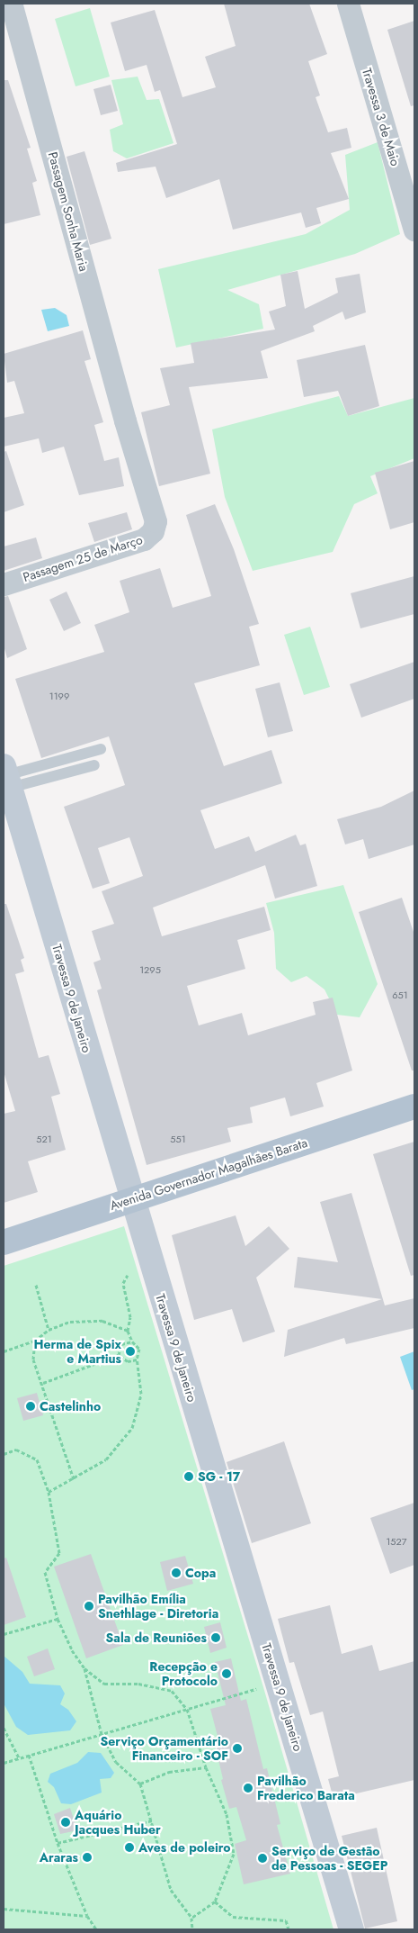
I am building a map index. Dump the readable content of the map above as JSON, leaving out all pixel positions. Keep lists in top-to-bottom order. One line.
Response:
{"streets":{"main road":["Travessa 9 de Janeiro","Avenida Governador Magalhães Barata"],"street":["Travessa 3 de Maio","Passagem Sonha Maria","Passagem 25 de Março"]},"crossings":[["Passagem Sonha Maria","Passagem 25 de Março"],["Travessa 9 de Janeiro","Avenida Governador Magalhães Barata"]],"places":["Herma de Spix e Martius","Castelinho","SG - 17","Copa","Pavilhão Emília Snethlage - Diretoria","Sala de Reuniões","Recepção e Protocolo","Serviço Orçamentário Financeiro - SOF","Pavilhão Frederico Barata","Aquário Jacques Huber","Aves de poleiro","Araras","Serviço de Gestão de Pessoas - SEGEP"],"house_numbers":["1199","1295","651","521","551","1527"]}
